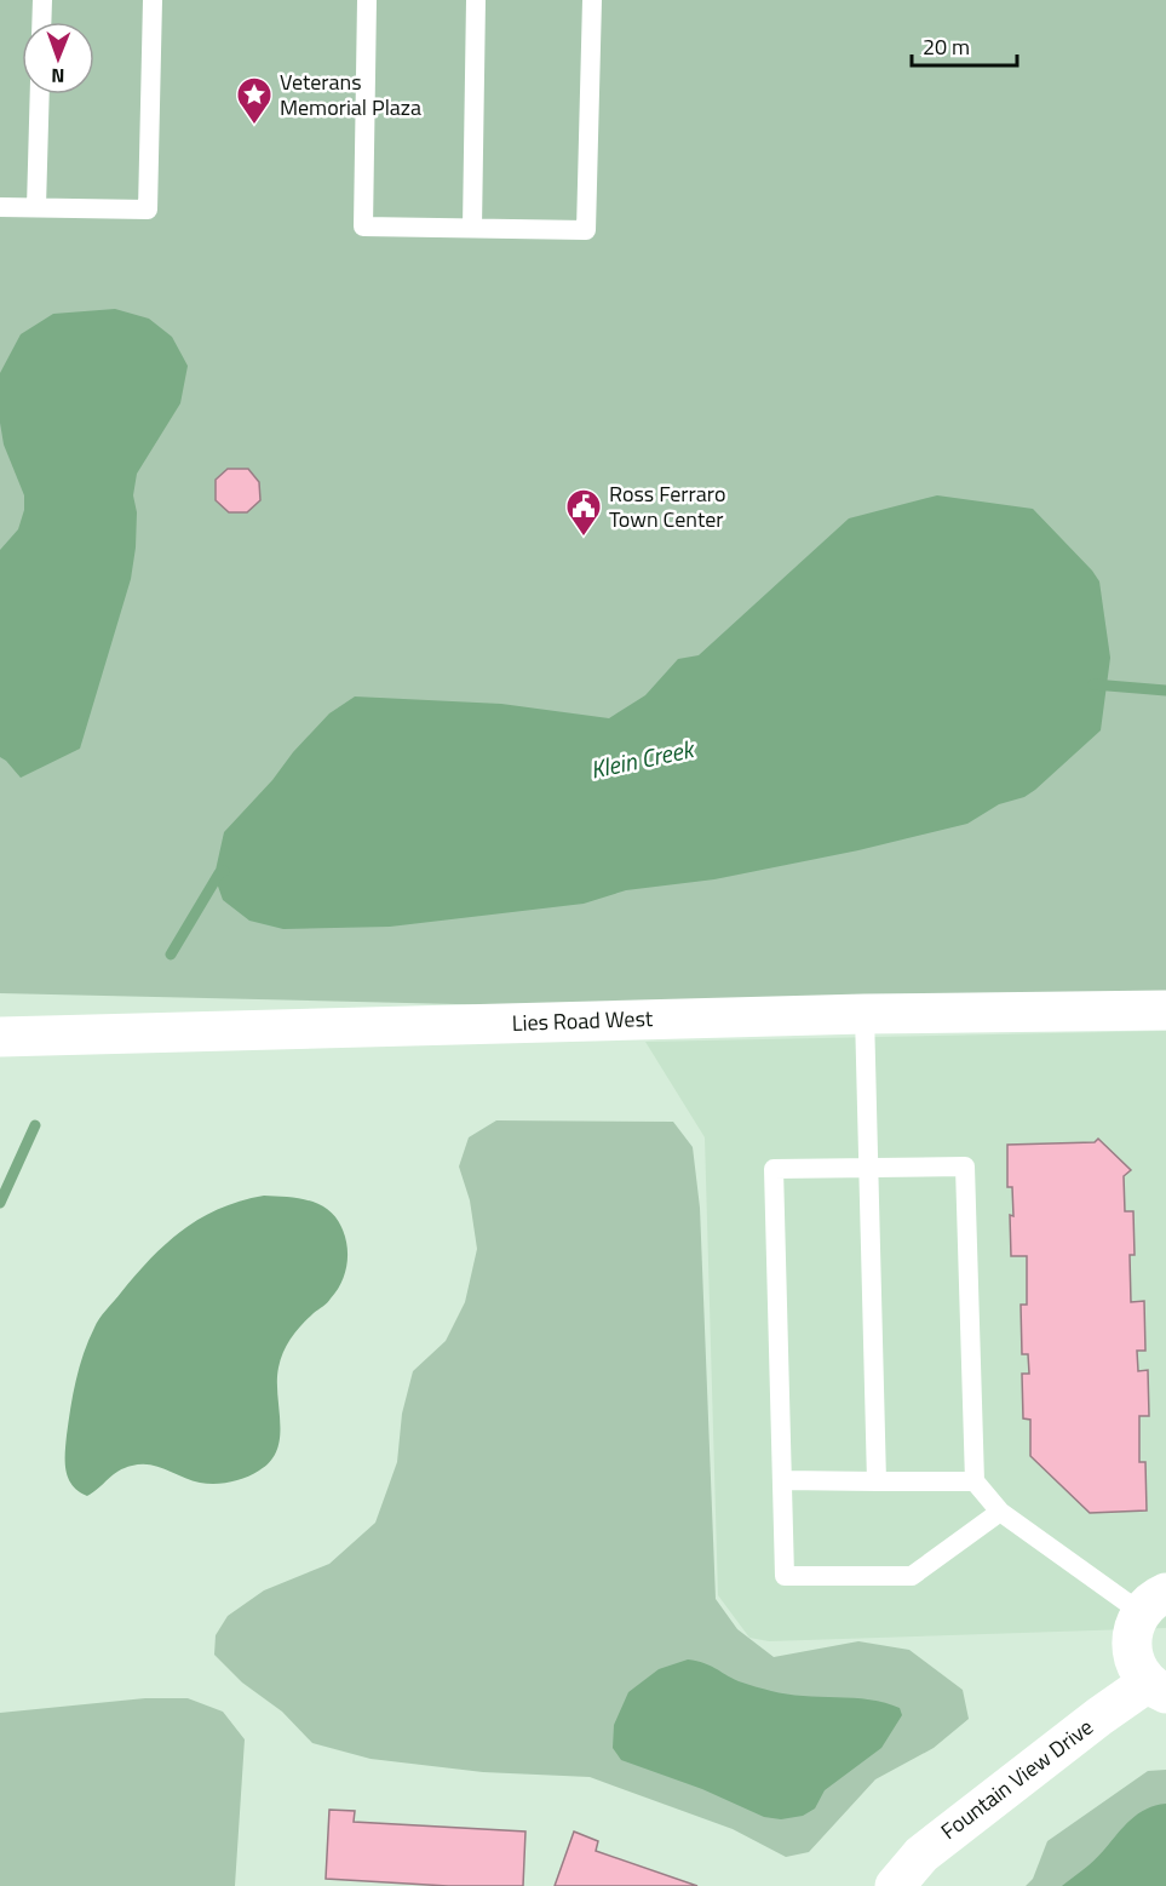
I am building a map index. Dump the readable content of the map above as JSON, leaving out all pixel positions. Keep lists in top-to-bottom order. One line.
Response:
{"streets":{"street":["Lies Road West","Fountain View Drive"]},"water":["Klein Creek"],"places":{"place":["Veterans Memorial Plaza"],"public building":["Ross Ferraro Town Center"]},"scale_bar":"20 m","north":"bottom"}
